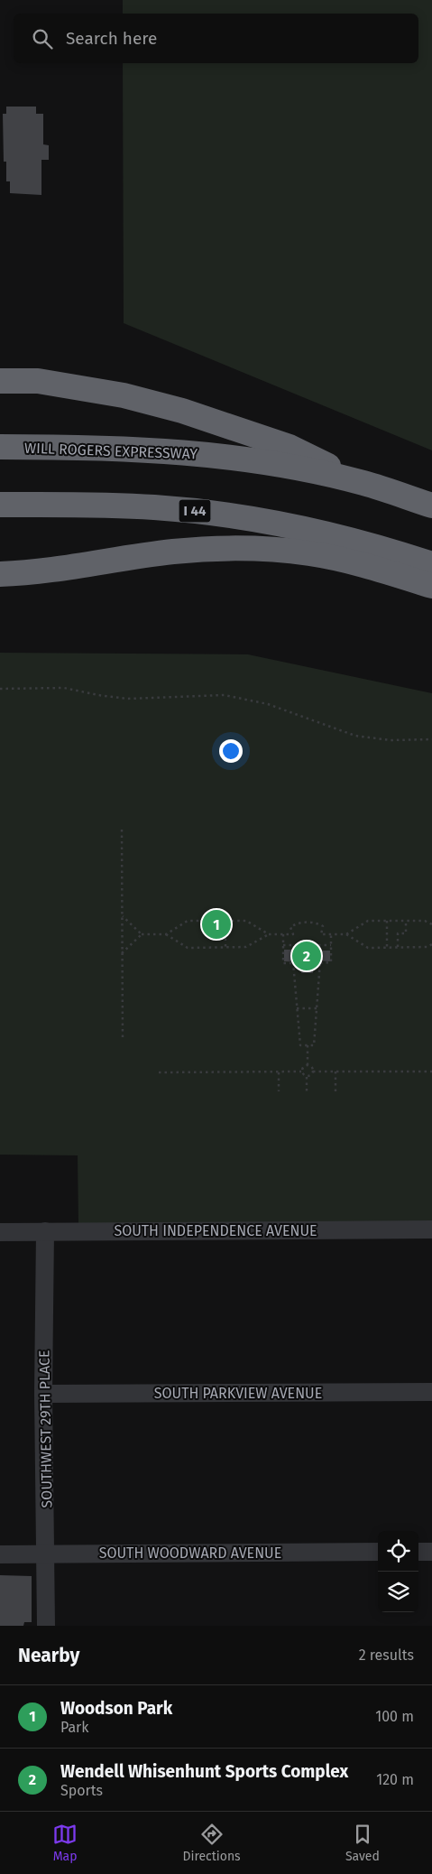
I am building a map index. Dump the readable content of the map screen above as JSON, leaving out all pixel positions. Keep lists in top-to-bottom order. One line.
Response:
{"streets":{"highway":["WILL ROGERS EXPRESSWAY","I 44"],"street":["SOUTH INDEPENDENCE AVENUE","SOUTH PARKVIEW AVENUE","SOUTHWEST 29TH PLACE","SOUTH WOODWARD AVENUE"]},"crossings":[["SOUTH INDEPENDENCE AVENUE","SOUTHWEST 29TH PLACE"],["SOUTH PARKVIEW AVENUE","SOUTHWEST 29TH PLACE"],["SOUTHWEST 29TH PLACE","SOUTH WOODWARD AVENUE"]],"page":{"search":"Search here","pins":["1","2"],"heading":["Nearby","2 results"],"list":[{"mark":"1","name":"Woodson Park","note":"Park","value":"100 m"},{"mark":"2","name":"Wendell Whisenhunt Sports Complex","note":"Sports","value":"120 m"}],"nav":["Map","Directions","Saved"]}}
